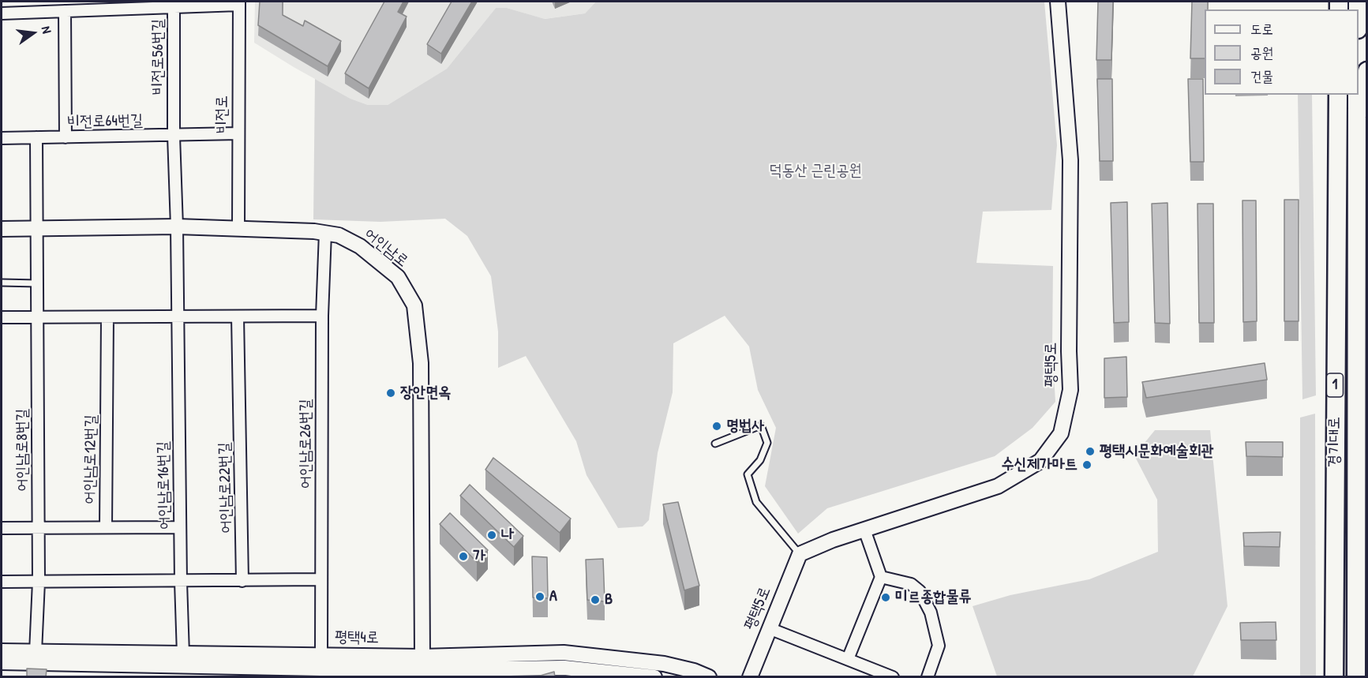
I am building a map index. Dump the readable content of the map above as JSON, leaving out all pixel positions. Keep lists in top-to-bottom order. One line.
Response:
{"streets":{"main road":["1","경기대로"],"street":["비전로56번길","비전로","비전로64번길","어인남로","평택5로","어인남로26번길","어인남로8번길","어인남로12번길","어인남로16번길","어인남로22번길","평택4로"]},"crossings":[["비전로56번길","비전로"],["비전로56번길","비전로64번길"],["비전로","비전로64번길"],["비전로","어인남로"],["어인남로","어인남로26번길"],["어인남로","어인남로8번길"],["어인남로","어인남로16번길"],["어인남로","평택4로"],["어인남로26번길","평택4로"],["어인남로8번길","평택4로"],["어인남로16번길","평택4로"]],"parks":["덕동산 근린공원"],"places":["장안면옥","명법사","평택시문화예술회관","수신제가마트","나","가","A","미르종합물류","B"],"legend":["도로","공원","건물"],"north":"right"}
